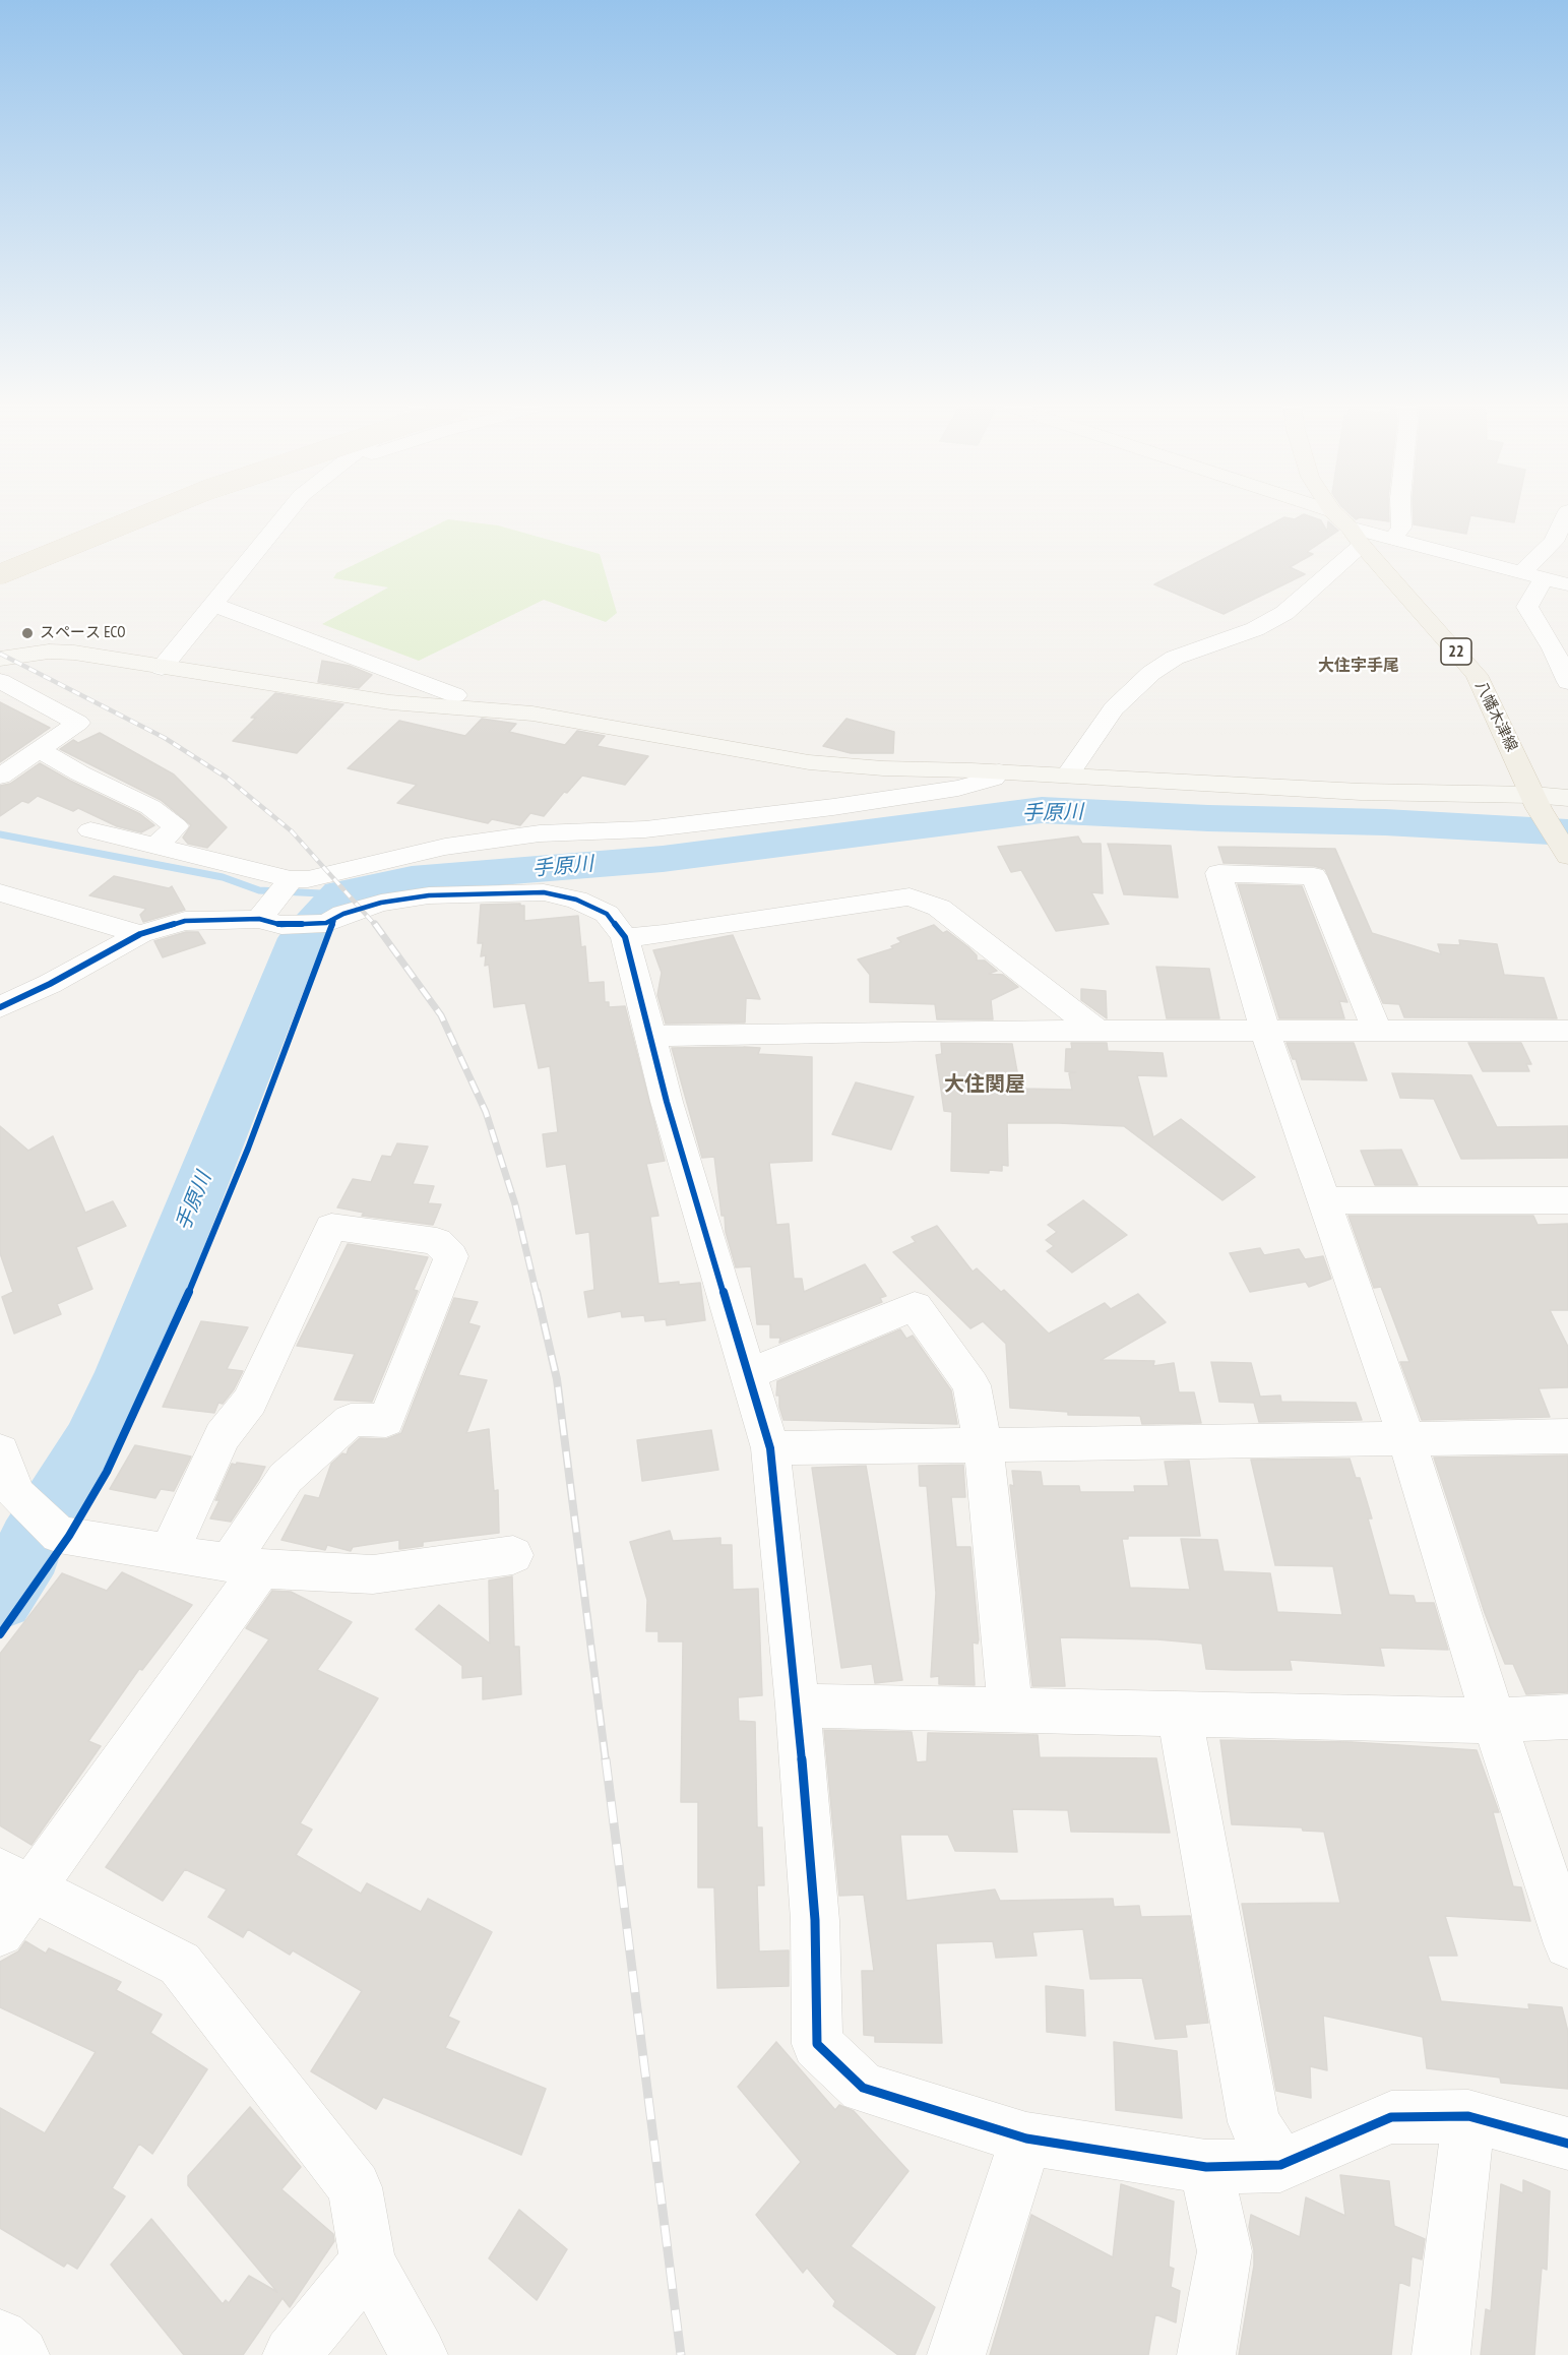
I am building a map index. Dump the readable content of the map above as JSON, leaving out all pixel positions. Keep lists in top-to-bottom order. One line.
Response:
{"streets":{"main road":["22","八幡木津線"]},"districts":["大住宇手尾","大住関屋"],"water":["手原川"],"places":["スペース ECO"]}
